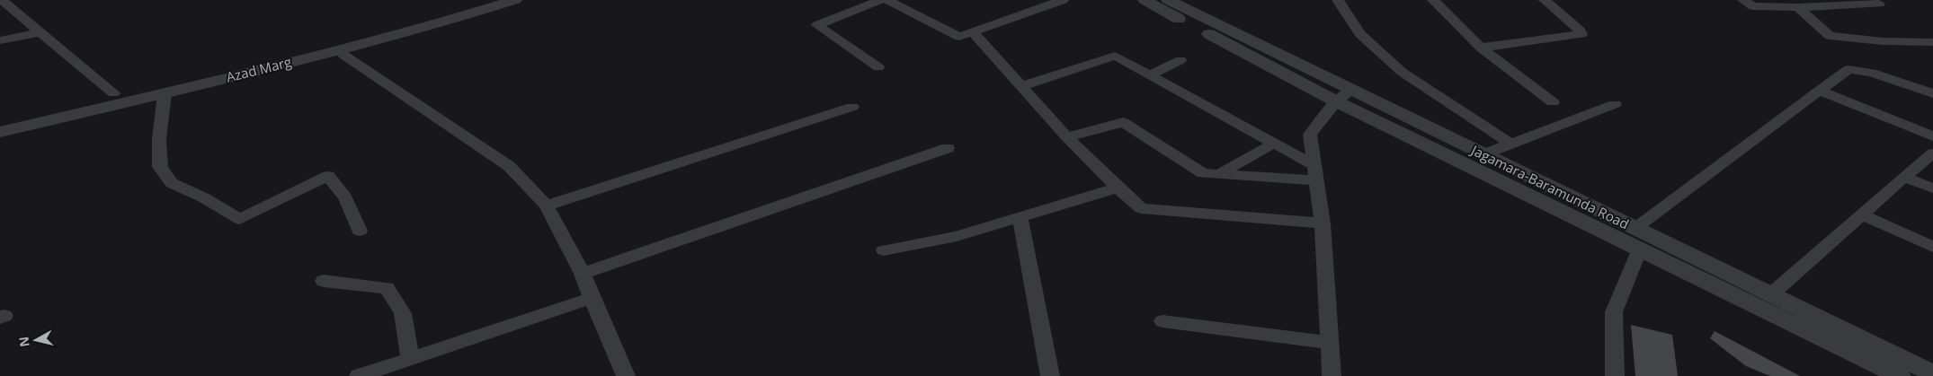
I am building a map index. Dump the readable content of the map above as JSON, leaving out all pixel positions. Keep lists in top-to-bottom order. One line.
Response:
{"streets":{"street":["Azad Marg","Jagamara-Baramunda Road"]},"north":"left"}
